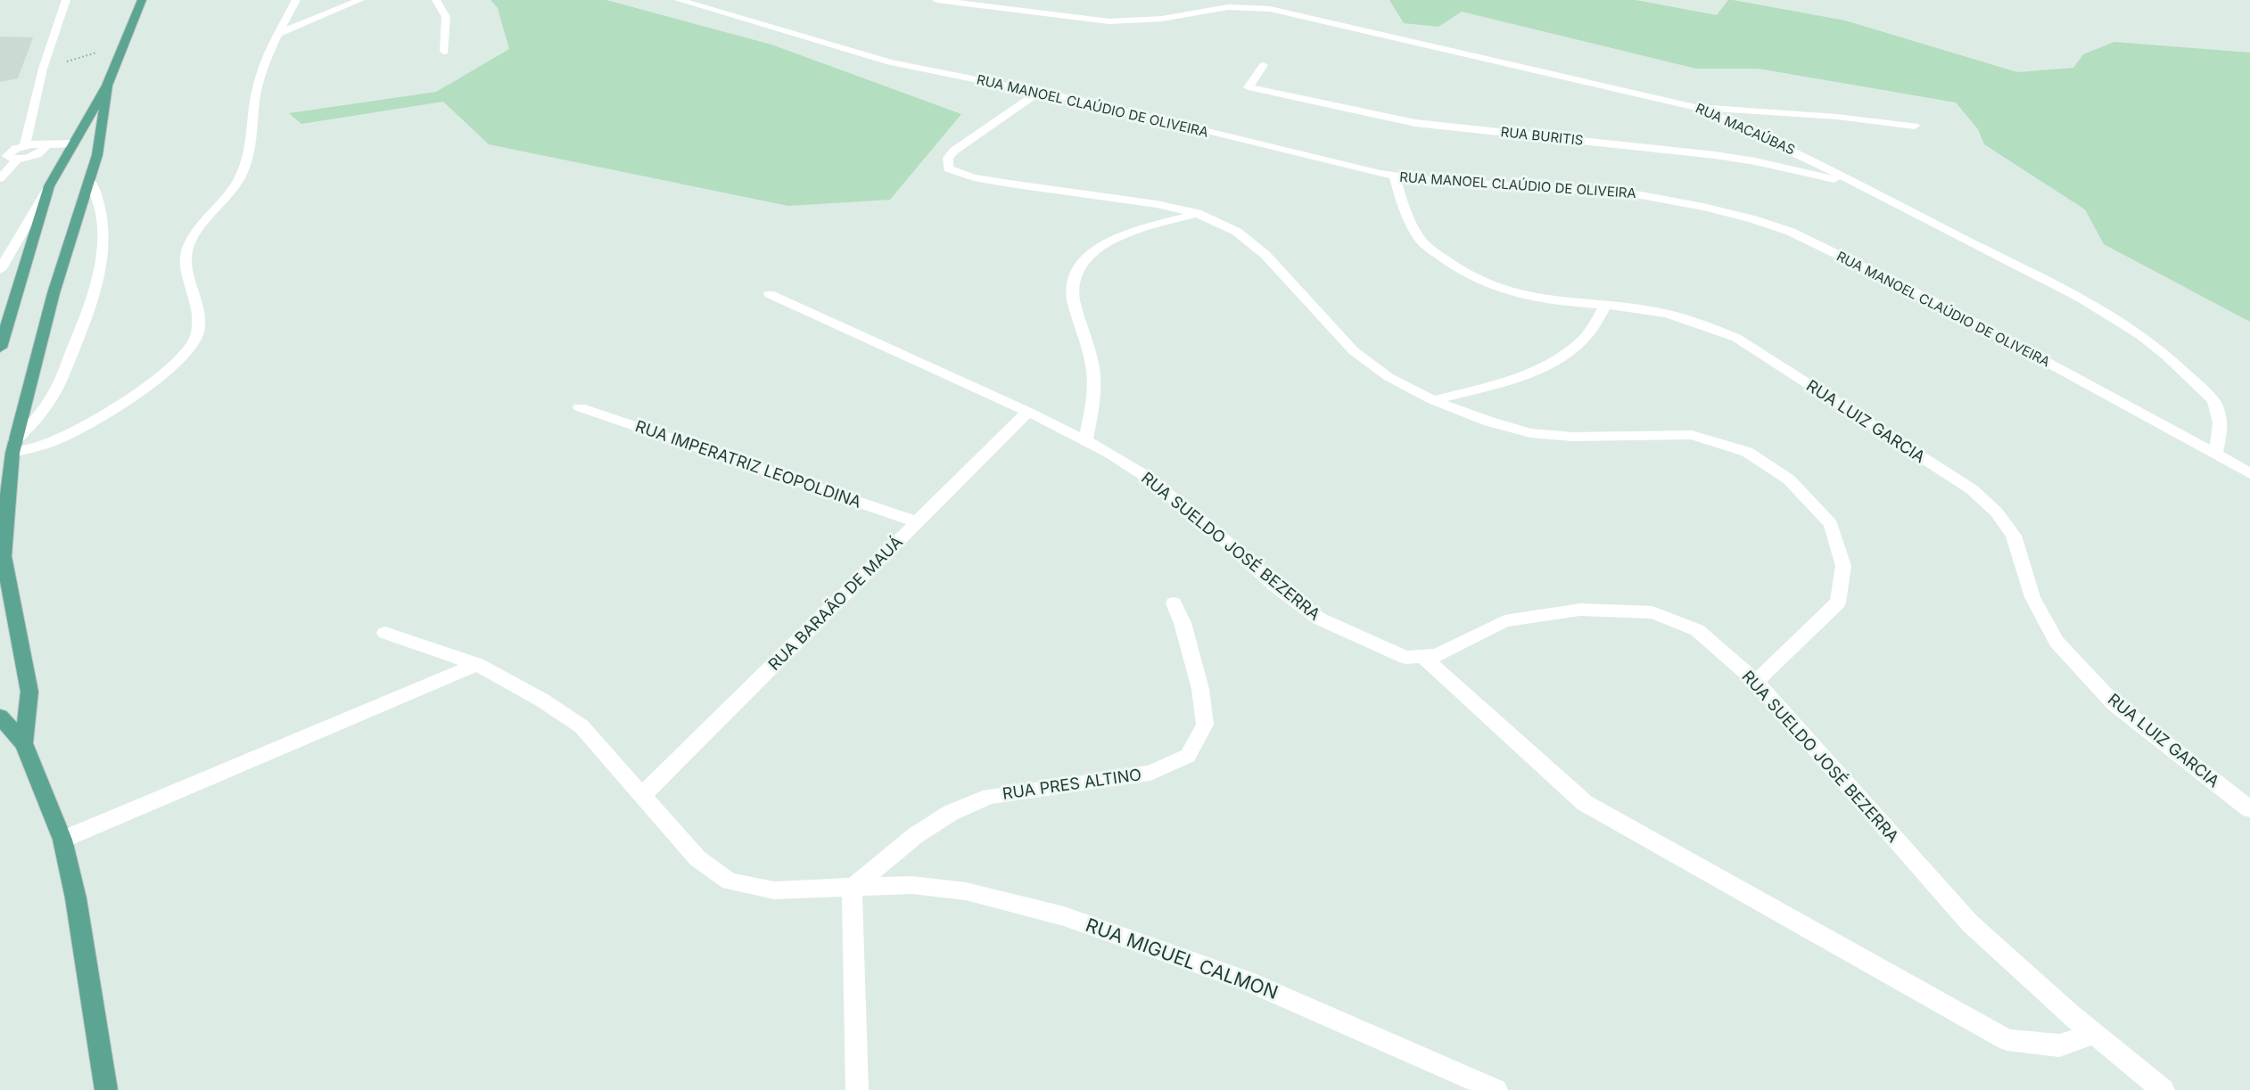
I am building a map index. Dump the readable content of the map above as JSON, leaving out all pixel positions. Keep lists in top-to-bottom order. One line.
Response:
{"streets":{"street":["RUA MANOEL CLAÚDIO DE OLIVEIRA","RUA MACAÚBAS","RUA BURITIS","RUA LUIZ GARCIA","RUA IMPERATRIZ LEOPOLDINA","RUA SUELDO JOSÉ BEZERRA","RUA BARAÃO DE MAUÁ","RUA PRES ALTINO","RUA MIGUEL CALMON"]},"crossings":[["RUA MANOEL CLAÚDIO DE OLIVEIRA","RUA MACAÚBAS"],["RUA MANOEL CLAÚDIO DE OLIVEIRA","RUA LUIZ GARCIA"],["RUA MACAÚBAS","RUA BURITIS"],["RUA IMPERATRIZ LEOPOLDINA","RUA BARAÃO DE MAUÁ"],["RUA SUELDO JOSÉ BEZERRA","RUA BARAÃO DE MAUÁ"],["RUA BARAÃO DE MAUÁ","RUA MIGUEL CALMON"],["RUA PRES ALTINO","RUA MIGUEL CALMON"]]}
